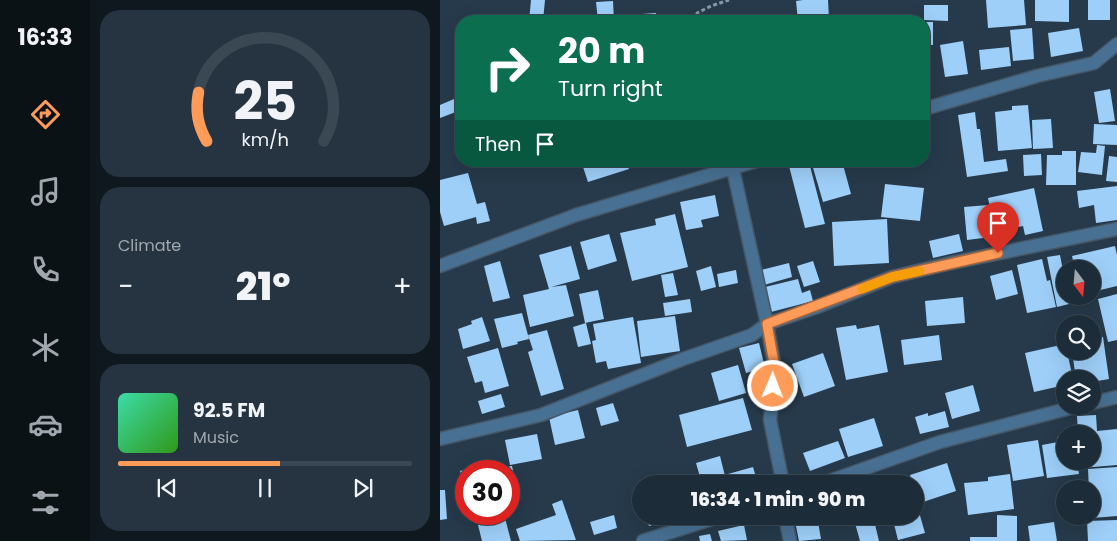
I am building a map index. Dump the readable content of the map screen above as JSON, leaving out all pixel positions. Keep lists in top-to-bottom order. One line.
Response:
{"north":"bottom","page":{"tabs":"16:33","turn":["20 m","Turn right"],"then":"Then","tile":"Climate","map_buttons":["+","−"],"heat":["−","21°","+"],"song":["92.5 FM","Music"],"limit":"30","trip":"16:34 · 1 min · 90 m","gauge":["25","km/h"]}}
